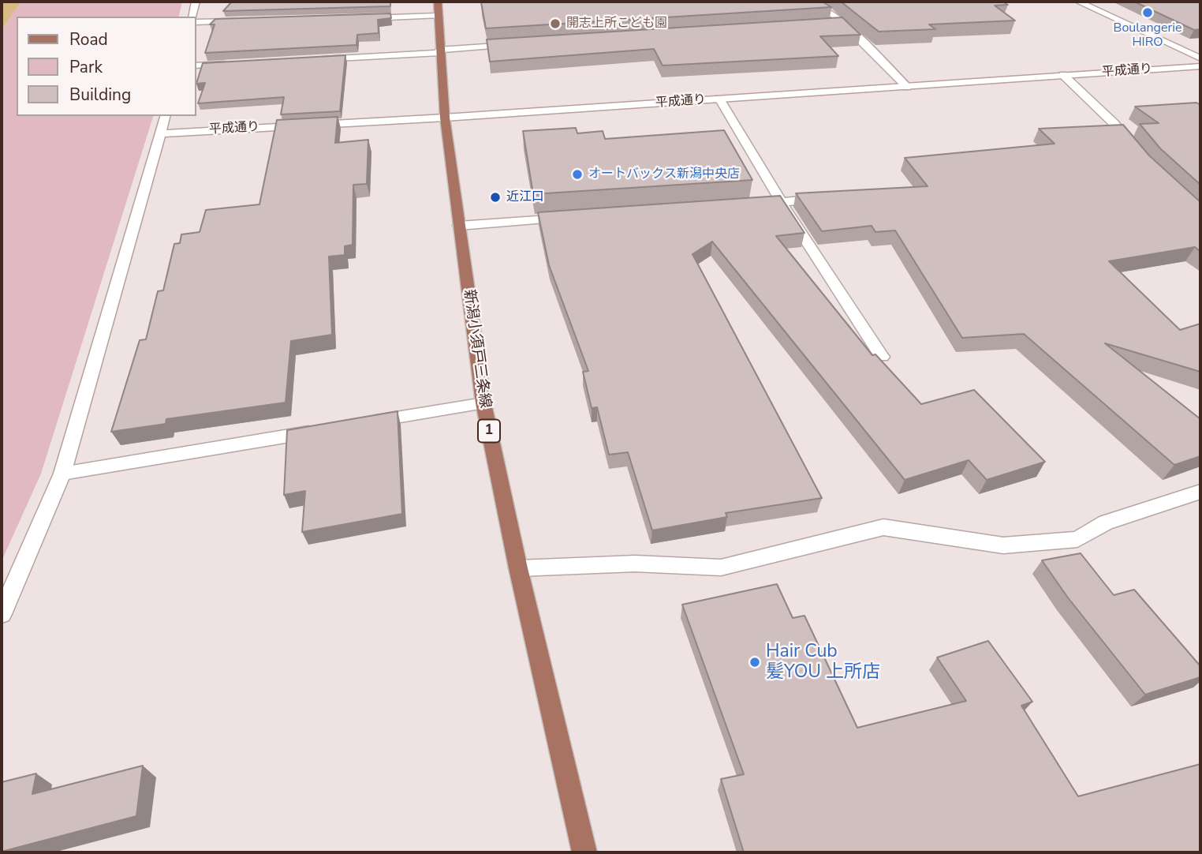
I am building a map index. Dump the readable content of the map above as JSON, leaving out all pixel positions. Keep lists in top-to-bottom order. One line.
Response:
{"streets":{"main road":["新潟小須戸三条線","1"],"street":["平成通り"]},"crossings":[["平成通り","新潟小須戸三条線"]],"places":["Boulangerie HIRO","開志上所こども園","オートバックス新潟中央店","近江口","Hair Cub 髪YOU 上所店"],"legend":["Road","Park","Building"]}
